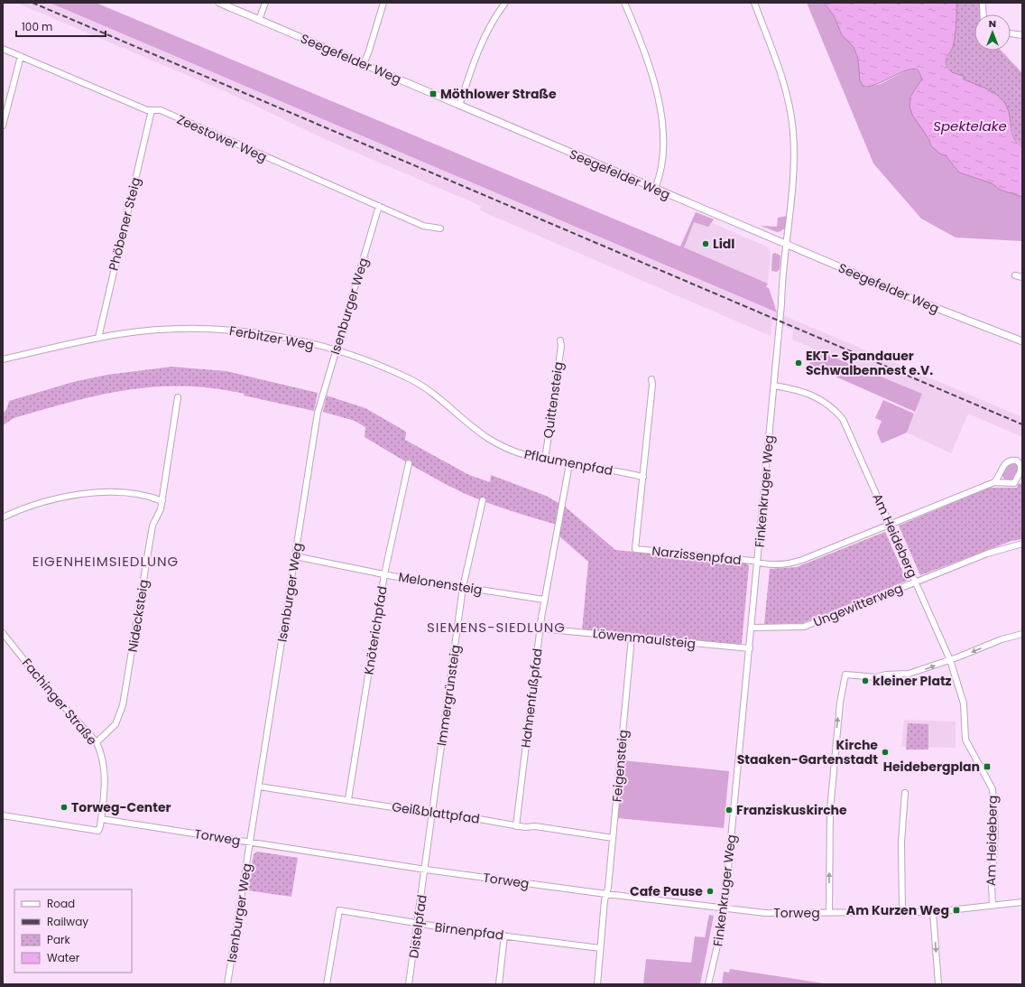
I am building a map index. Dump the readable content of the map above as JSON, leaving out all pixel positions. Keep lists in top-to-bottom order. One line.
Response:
{"streets":{"street":["Seegefelder Weg","Zeestower Weg","Phöbener Steig","Isenburger Weg","Ferbitzer Weg","Quittensteig","Pflaumenpfad","Finkenkruger Weg","Am Heideberg","Narzissenpfad","Melonensteig","Ungewitterweg","Nidecksteig","Knöterichpfad","Löwenmaulsteig","Immergrünsteig","Hahnenfußpfad","Fachinger Straße","Feigensteig","Geißblattpfad","Torweg","Distelpfad","Birnenpfad"]},"crossings":[["Seegefelder Weg","Finkenkruger Weg"],["Zeestower Weg","Phöbener Steig"],["Zeestower Weg","Isenburger Weg"],["Phöbener Steig","Ferbitzer Weg"],["Isenburger Weg","Ferbitzer Weg"],["Isenburger Weg","Melonensteig"],["Isenburger Weg","Geißblattpfad"],["Isenburger Weg","Torweg"],["Ferbitzer Weg","Pflaumenpfad"],["Quittensteig","Pflaumenpfad"],["Pflaumenpfad","Narzissenpfad"],["Pflaumenpfad","Hahnenfußpfad"],["Finkenkruger Weg","Am Heideberg"],["Finkenkruger Weg","Narzissenpfad"],["Finkenkruger Weg","Ungewitterweg"],["Finkenkruger Weg","Löwenmaulsteig"],["Finkenkruger Weg","Torweg"],["Am Heideberg","Ungewitterweg"],["Am Heideberg","Torweg"],["Melonensteig","Knöterichpfad"],["Melonensteig","Immergrünsteig"],["Melonensteig","Hahnenfußpfad"],["Nidecksteig","Fachinger Straße"],["Knöterichpfad","Geißblattpfad"],["Löwenmaulsteig","Hahnenfußpfad"],["Löwenmaulsteig","Feigensteig"],["Immergrünsteig","Geißblattpfad"],["Immergrünsteig","Torweg"],["Immergrünsteig","Distelpfad"],["Hahnenfußpfad","Geißblattpfad"],["Fachinger Straße","Torweg"],["Feigensteig","Geißblattpfad"],["Feigensteig","Torweg"],["Feigensteig","Birnenpfad"],["Torweg","Distelpfad"],["Distelpfad","Birnenpfad"]],"districts":["EIGENHEIMSIEDLUNG","SIEMENS-SIEDLUNG"],"water":["Spektelake"],"places":{"transit":["Möthlower Straße","Heidebergplan","Am Kurzen Weg"],"other":["Lidl","EKT - Spandauer Schwalbennest e.V.","kleiner Platz","Kirche Staaken-Gartenstadt","Torweg-Center","Franziskuskirche","Cafe Pause"]},"legend":["Road","Railway","Park","Water"],"scale_bar":"100 m","north":"top"}
